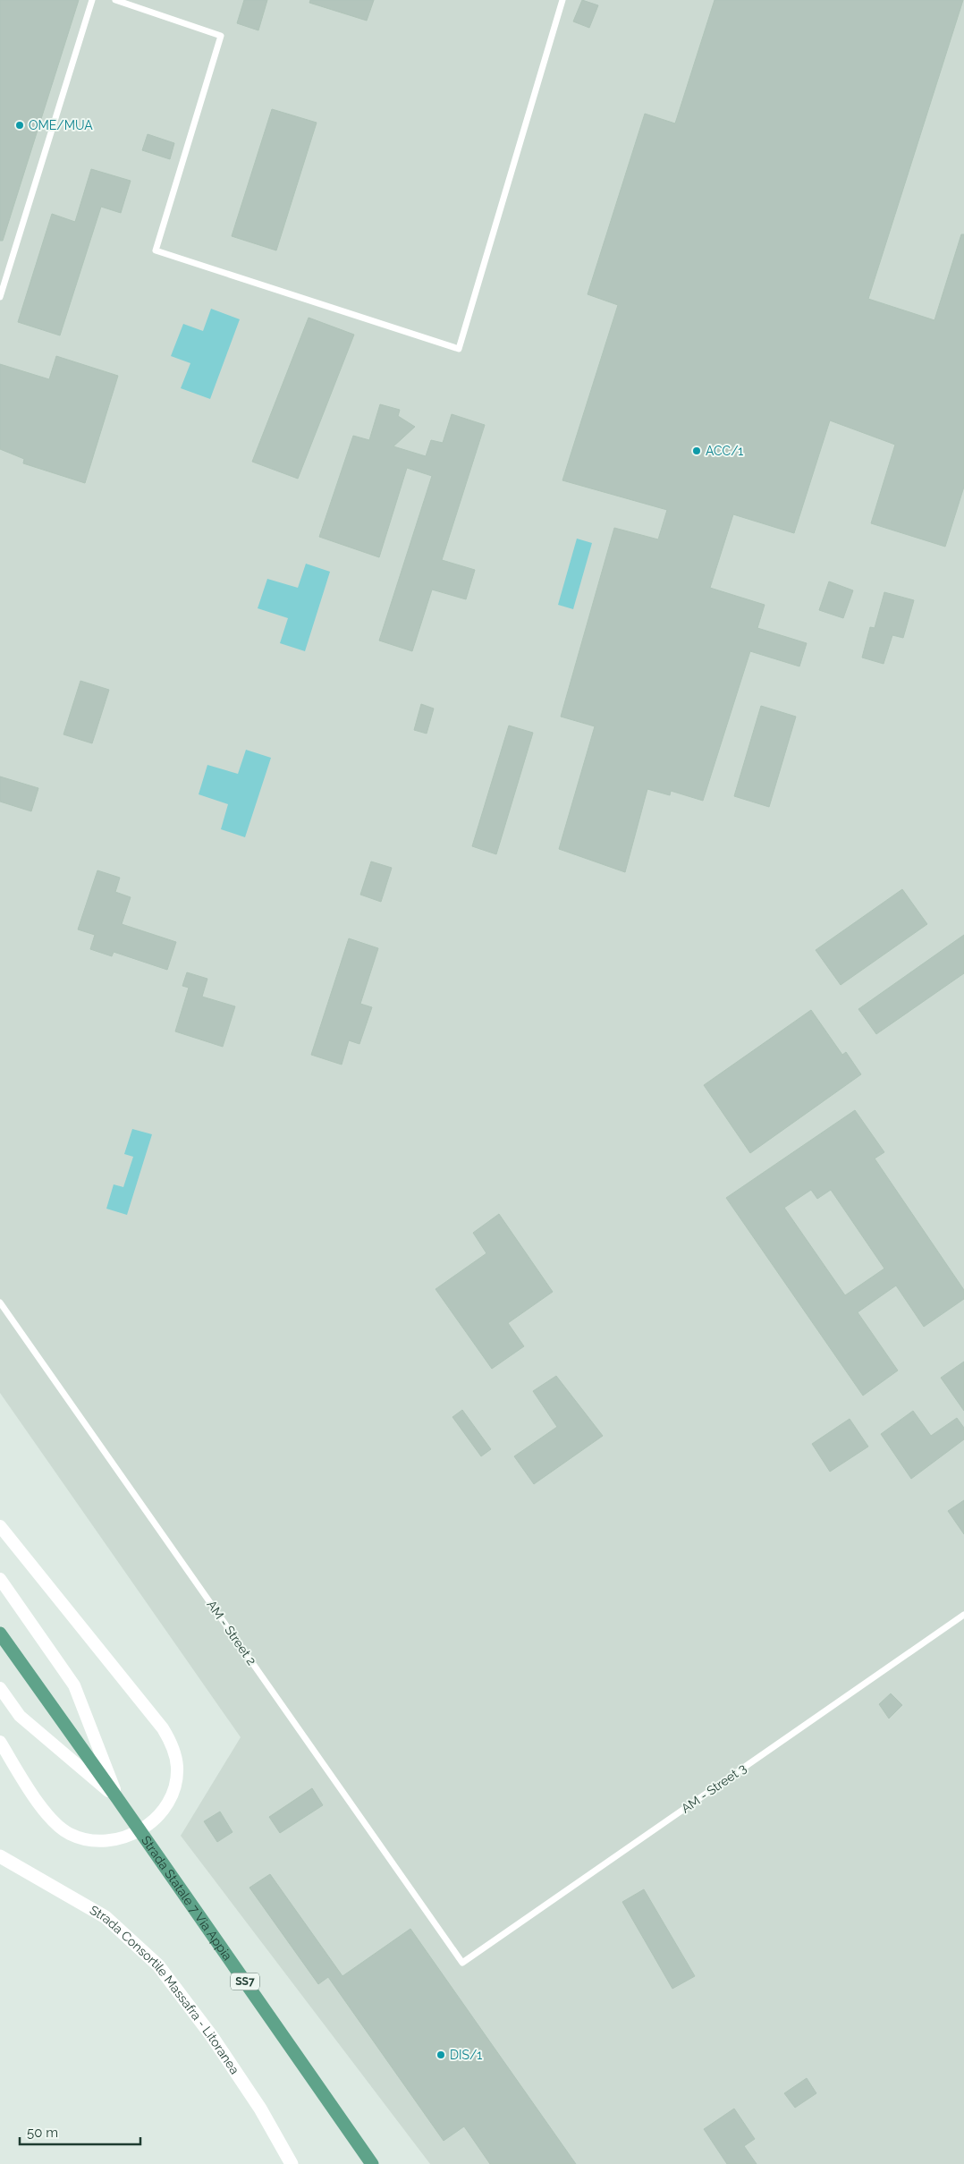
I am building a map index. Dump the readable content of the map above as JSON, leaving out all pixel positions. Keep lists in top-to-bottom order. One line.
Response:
{"streets":{"main road":["Strada Statale 7 Via Appia","SS7"],"street":["Strada Consortile Massafra - Litoranea"],"lane":["AM - Street 2","AM - Street 3"]},"crossings":[["AM - Street 2","AM - Street 3"]],"places":["OME/MUA","ACC/1","DIS/1"],"scale_bar":"50 m"}
